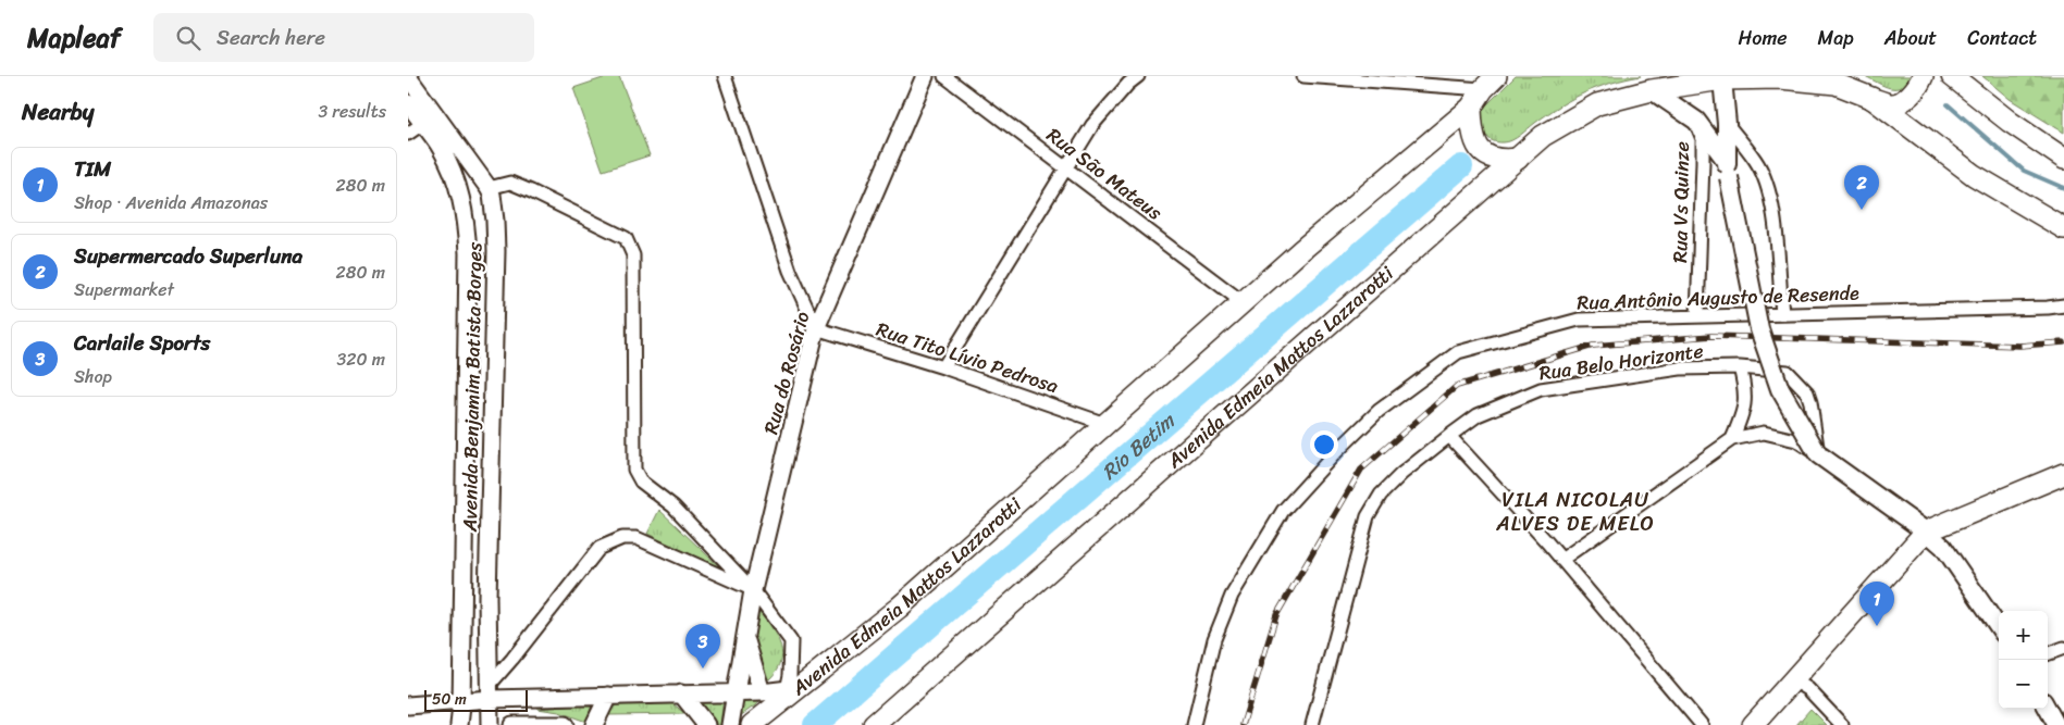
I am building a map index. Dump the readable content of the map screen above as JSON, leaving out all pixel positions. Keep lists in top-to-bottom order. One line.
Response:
{"streets":{"main road":["Avenida Edmeia Mattos Lazzarotti"],"street":["Rua São Mateus","Rua Vs Quinze","Rua Antônio Augusto de Resende","Rua Tito Lívio Pedrosa","Rua Belo Horizonte","Rua do Rosário","Avenida Benjamim Batista Borges"]},"crossings":[["Rua São Mateus","Avenida Edmeia Mattos Lazzarotti"],["Rua Vs Quinze","Rua Antônio Augusto de Resende"],["Rua Tito Lívio Pedrosa","Avenida Edmeia Mattos Lazzarotti"],["Rua Tito Lívio Pedrosa","Rua do Rosário"]],"districts":["VILA NICOLAU ALVES DE MELO"],"water":["Rio Betim"],"scale_bar":"50 m","page":{"header":"Mapleaf","search":"Search here","nav":["Home","Map","About","Contact"],"heading":["Nearby","3 results"],"list":[{"mark":"1","name":"TIM","note":"Shop · Avenida Amazonas","value":"280 m"},{"mark":"2","name":"Supermercado Superluna","note":"Supermarket","value":"280 m"},{"mark":"3","name":"Carlaile Sports","note":"Shop","value":"320 m"}],"pins":["2","1","3"],"map_buttons":["+","−"],"scale":"50 m"}}
